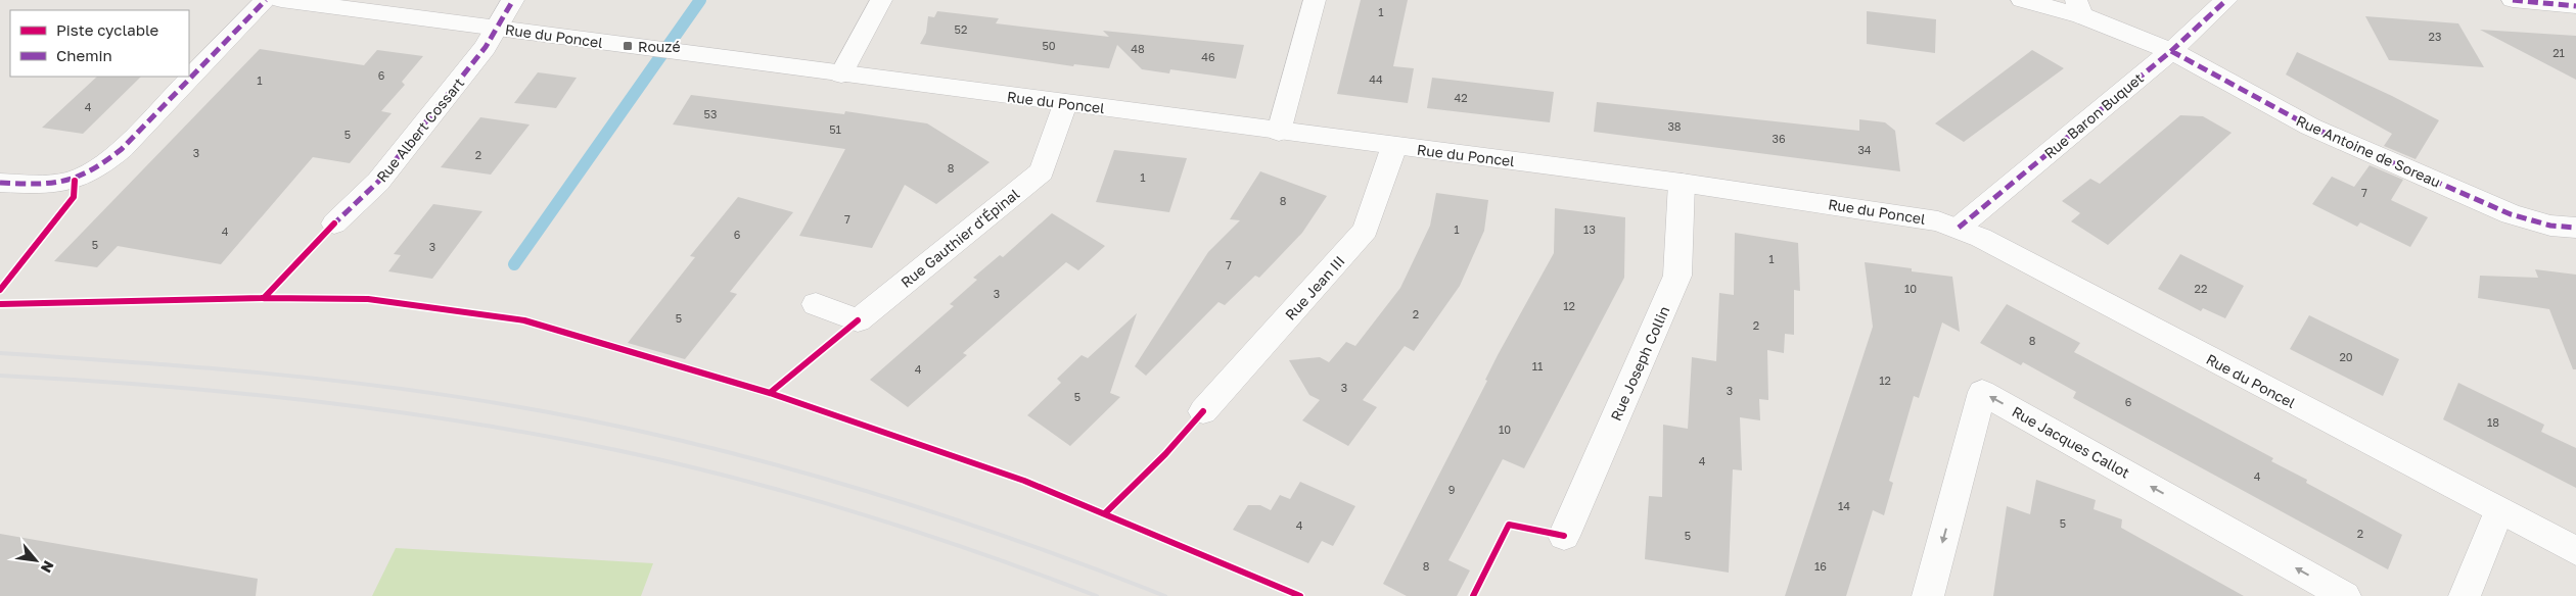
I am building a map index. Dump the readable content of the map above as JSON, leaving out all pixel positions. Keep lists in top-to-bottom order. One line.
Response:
{"streets":{"street":["Rue du Poncel","Rue Baron Buquet","Rue Albert Cossart","Rue Antoine de Soreau","Rue Gauthier d'Épinal","Rue Jean III","Rue Joseph Collin","Rue Jacques Callot"]},"crossings":[["Rue du Poncel","Rue Baron Buquet"],["Rue du Poncel","Rue Albert Cossart"],["Rue du Poncel","Rue Gauthier d'Épinal"],["Rue du Poncel","Rue Jean III"],["Rue du Poncel","Rue Joseph Collin"],["Rue Baron Buquet","Rue Antoine de Soreau"]],"places":{"transit":["Rouzé"]},"house_numbers":["1","52","23","50","48","21","46","6","44","1","42","4","53","38","51","5","36","34","3","2","8","1","7","8","7","1","13","4","6","5","3","1","7","10","22","3","12","2","5","2","8","20","11","4","12","3","3","5","6","18","10","4","4","9","14","5","4","2","5","8","16"],"legend":["Piste cyclable","Chemin"],"north":"bottom right"}
